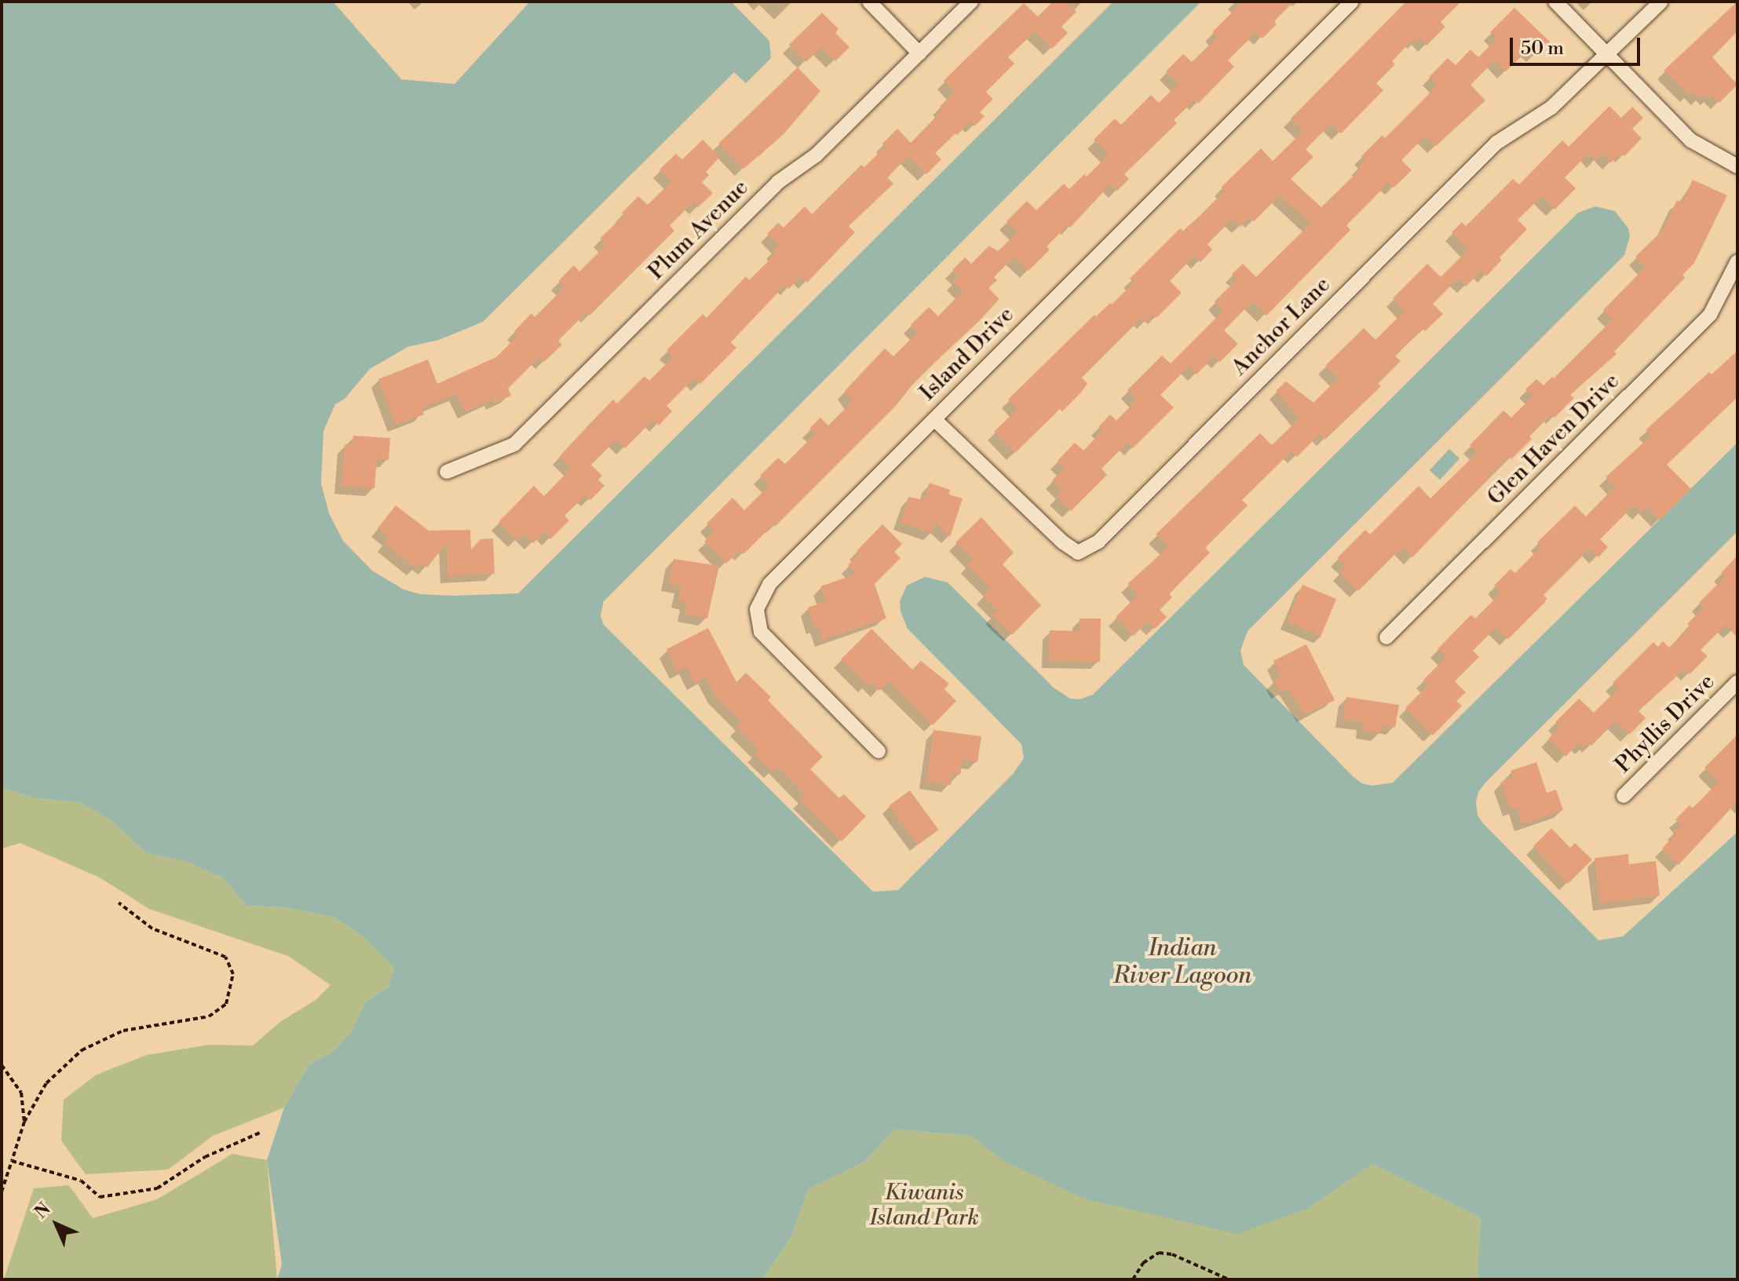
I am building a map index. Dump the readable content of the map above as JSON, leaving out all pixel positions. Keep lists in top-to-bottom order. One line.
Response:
{"streets":{"street":["Plum Avenue","Anchor Lane","Island Drive","Glen Haven Drive","Phyllis Drive"]},"crossings":[["Anchor Lane","Island Drive"]],"water":["Indian River Lagoon"],"parks":["Kiwanis Island Park"],"scale_bar":"50 m","north":"top left"}
